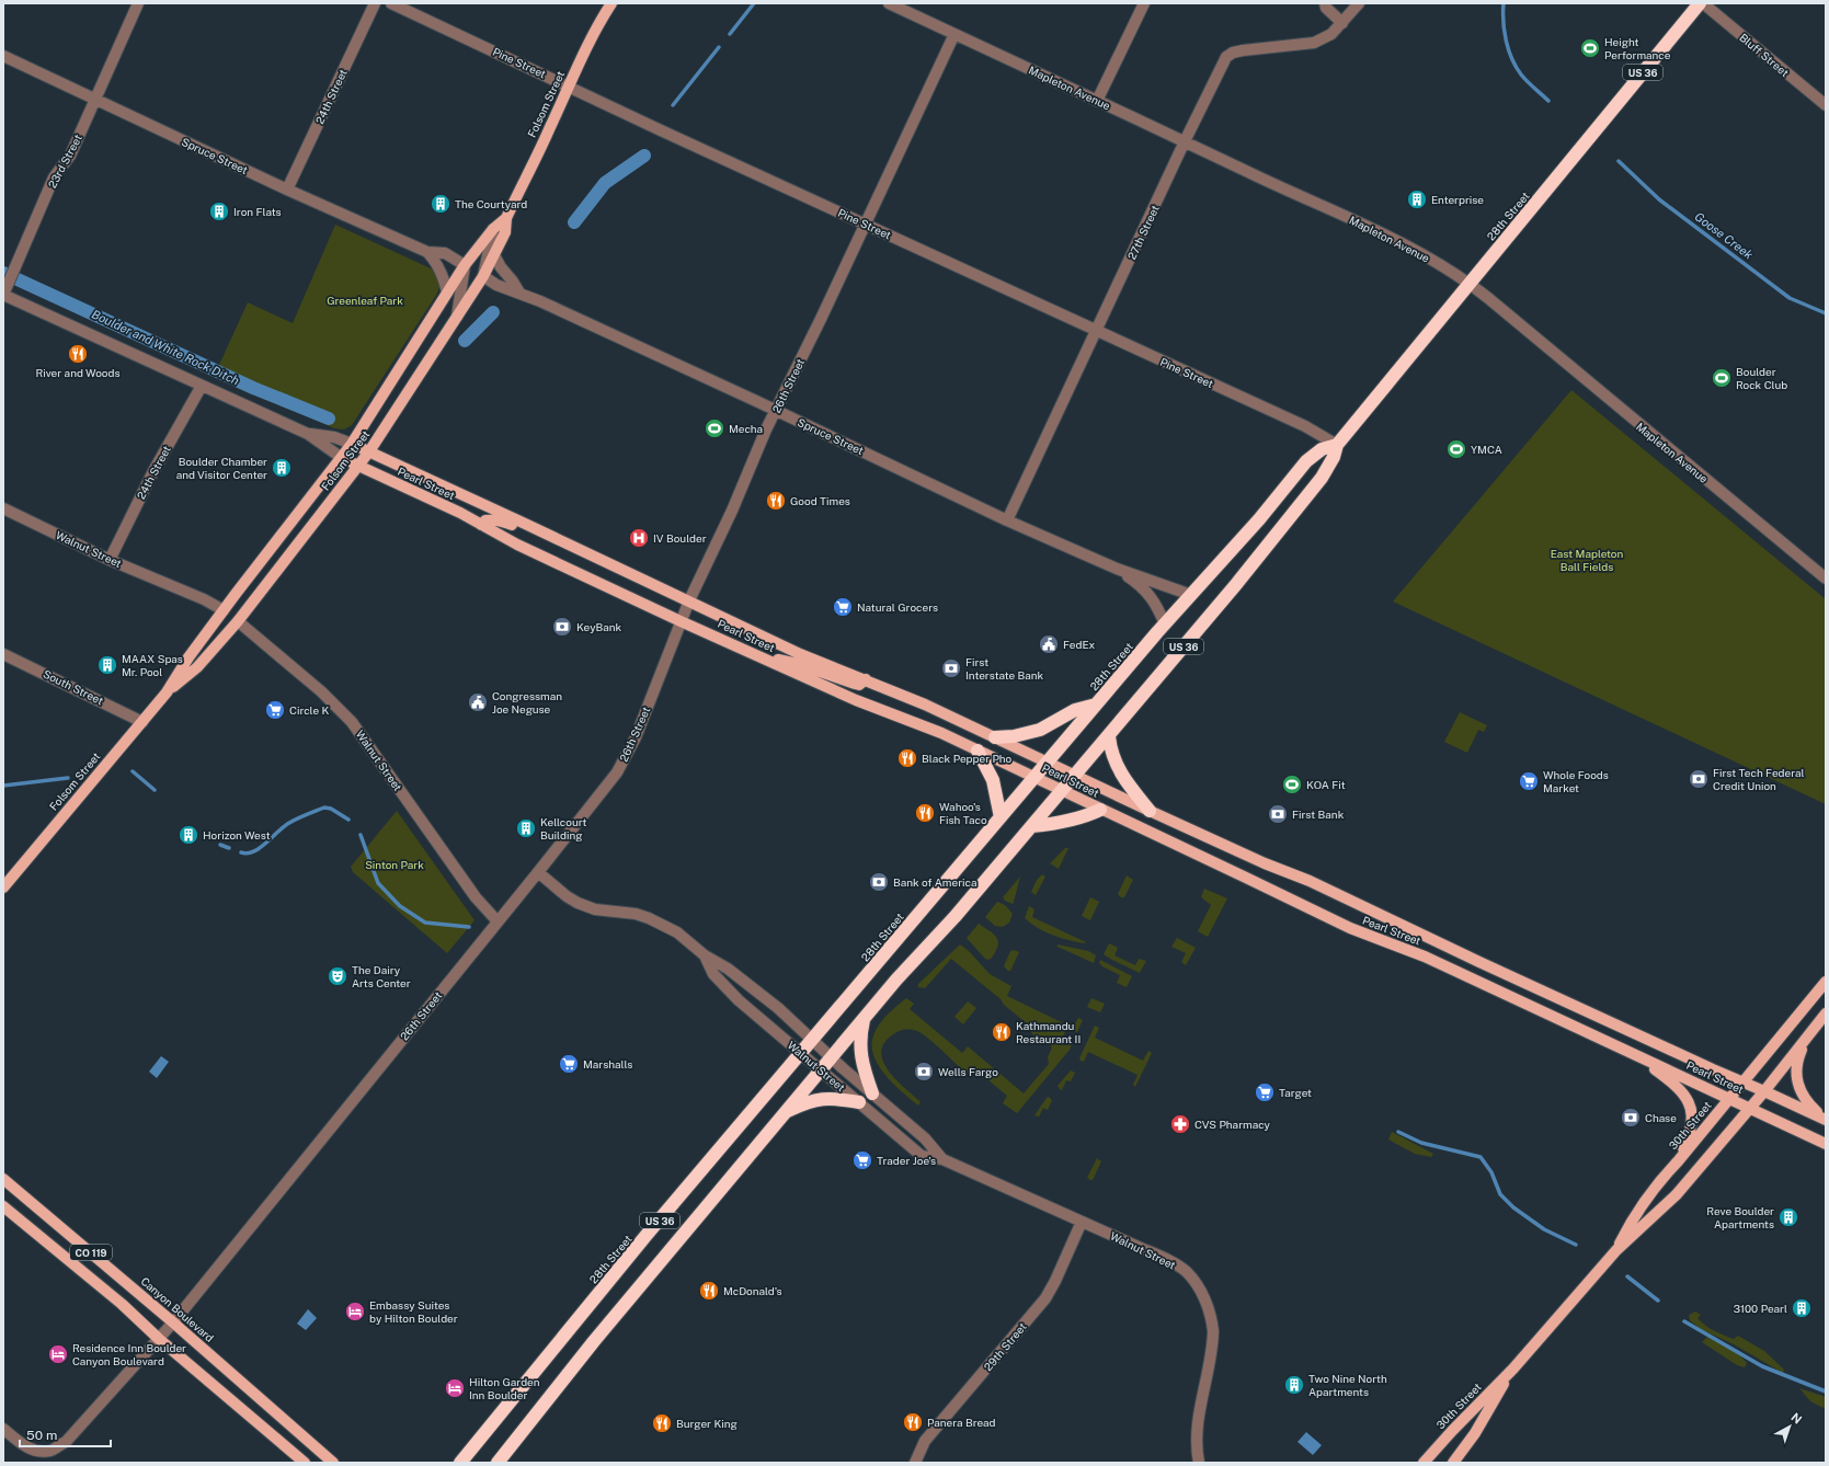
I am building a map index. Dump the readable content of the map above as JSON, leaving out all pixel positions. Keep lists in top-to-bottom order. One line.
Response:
{"streets":{"highway":["US 36","28th Street"],"main road":["Folsom Street","Pearl Street","30th Street","CO 119","Canyon Boulevard"],"street":["Bluff Street","Pine Street","Mapleton Avenue","24th Street","Spruce Street","23rd Street","27th Street","26th Street","Walnut Street","South Street","29th Street"]},"crossings":[["Bluff Street","28th Street"],["Pine Street","Folsom Street"],["Pine Street","28th Street"],["Pine Street","27th Street"],["Pine Street","26th Street"],["Mapleton Avenue","28th Street"],["Mapleton Avenue","27th Street"],["Mapleton Avenue","26th Street"],["24th Street","Spruce Street"],["24th Street","Pearl Street"],["24th Street","Walnut Street"],["Folsom Street","Spruce Street"],["Folsom Street","Pearl Street"],["Folsom Street","Walnut Street"],["Folsom Street","South Street"],["Spruce Street","23rd Street"],["Spruce Street","28th Street"],["Spruce Street","27th Street"],["Spruce Street","26th Street"],["23rd Street","Pearl Street"],["28th Street","Pearl Street"],["28th Street","Walnut Street"],["26th Street","Pearl Street"],["26th Street","Walnut Street"],["26th Street","CO 119"],["26th Street","Canyon Boulevard"],["Pearl Street","30th Street"],["Walnut Street","29th Street"]],"water":["Goose Creek","Boulder and White Rock Ditch"],"parks":["Greenleaf Park","East Mapleton Ball Fields","Sinton Park"],"places":{"sports":["Height Performance","Boulder Rock Club","Mecha","YMCA","KOA Fit"],"building":["Enterprise","The Courtyard","Iron Flats","Boulder Chamber and Visitor Center","MAAX Spas Mr. Pool","Kellcourt Building","Horizon West","Reve Boulder Apartments","3100 Pearl","Two Nine North Apartments"],"restaurant":["River and Woods","Good Times","Black Pepper Pho","Wahoo's Fish Taco","Kathmandu Restaurant II","McDonald's","Panera Bread","Burger King"],"hospital":["IV Boulder"],"supermarket":["Natural Grocers","Circle K","Whole Foods Market","Marshalls","Target","Trader Joe's"],"bank":["KeyBank","First Interstate Bank","First Tech Federal Credit Union","First Bank","Bank of America","Wells Fargo","Chase"],"public building":["FedEx","Congressman Joe Neguse"],"theatre":["The Dairy Arts Center"],"pharmacy":["CVS Pharmacy"],"hotel":["Embassy Suites by Hilton Boulder","Residence Inn Boulder Canyon Boulevard","Hilton Garden Inn Boulder"]},"scale_bar":"50 m","north":"top right"}
